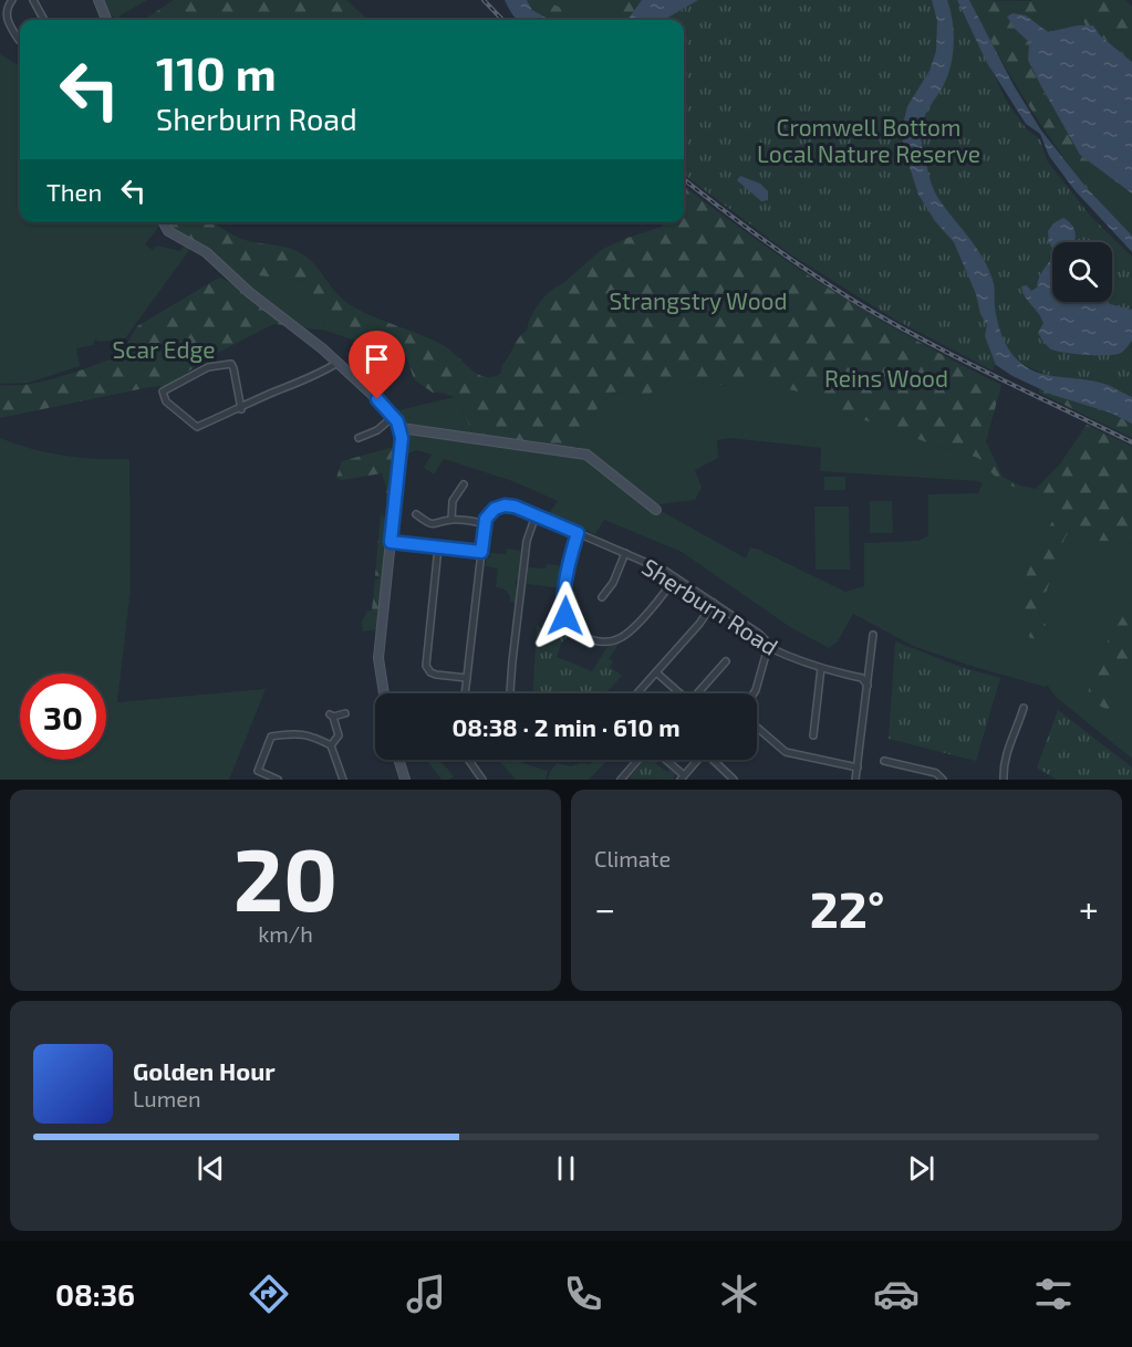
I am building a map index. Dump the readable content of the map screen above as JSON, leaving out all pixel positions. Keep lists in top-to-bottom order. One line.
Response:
{"streets":{"street":["Sherburn Road"]},"parks":["Cromwell Bottom Local Nature Reserve","Strangstry Wood","Scar Edge","Reins Wood"],"page":{"turn":["110 m","Sherburn Road"],"then":"Then","limit":"30","trip":"08:38 · 2 min · 610 m","tile":[["20","km/h"],"Climate"],"heat":["−","22°","+"],"song":["Golden Hour","Lumen"],"tabs":"08:36"}}
